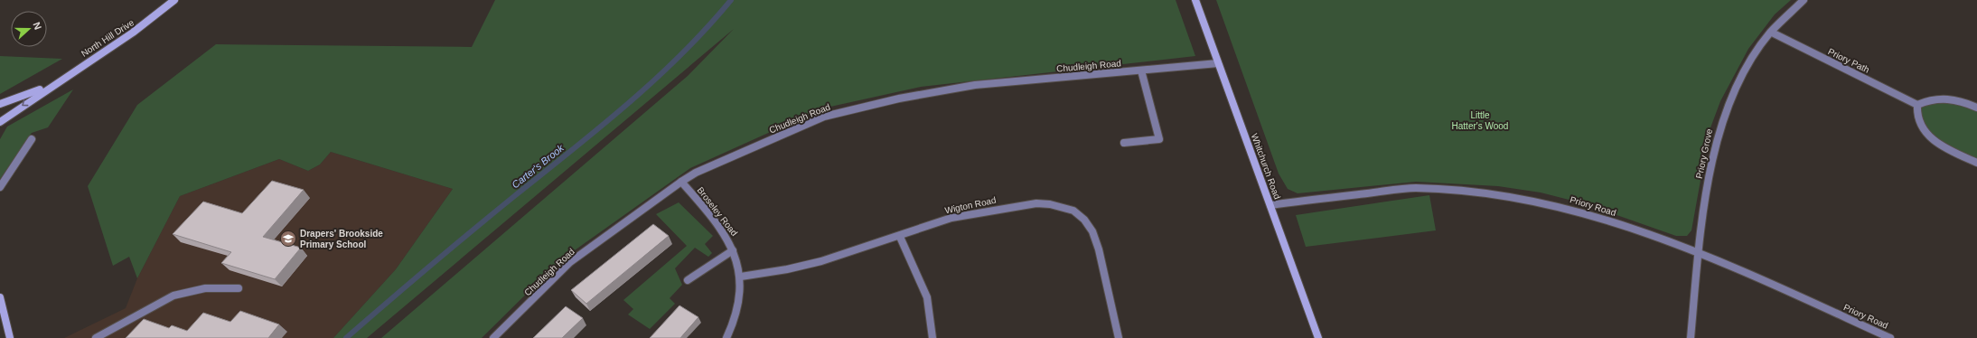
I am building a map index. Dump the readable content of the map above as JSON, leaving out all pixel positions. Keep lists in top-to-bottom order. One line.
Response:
{"streets":{"street":["North Hill Drive","Priory Path","Chudleigh Road","Priory Grove","Whitchurch Road","Wigton Road","Priory Road","Broseley Road"]},"crossings":[["Priory Path","Priory Grove"],["Chudleigh Road","Whitchurch Road"],["Chudleigh Road","Broseley Road"],["Priory Grove","Priory Road"],["Whitchurch Road","Priory Road"],["Wigton Road","Broseley Road"]],"water":["Carter's Brook"],"parks":["Little Hatter's Wood"],"places":{"school or university":["Drapers' Brookside Primary School"]},"north":"right"}
